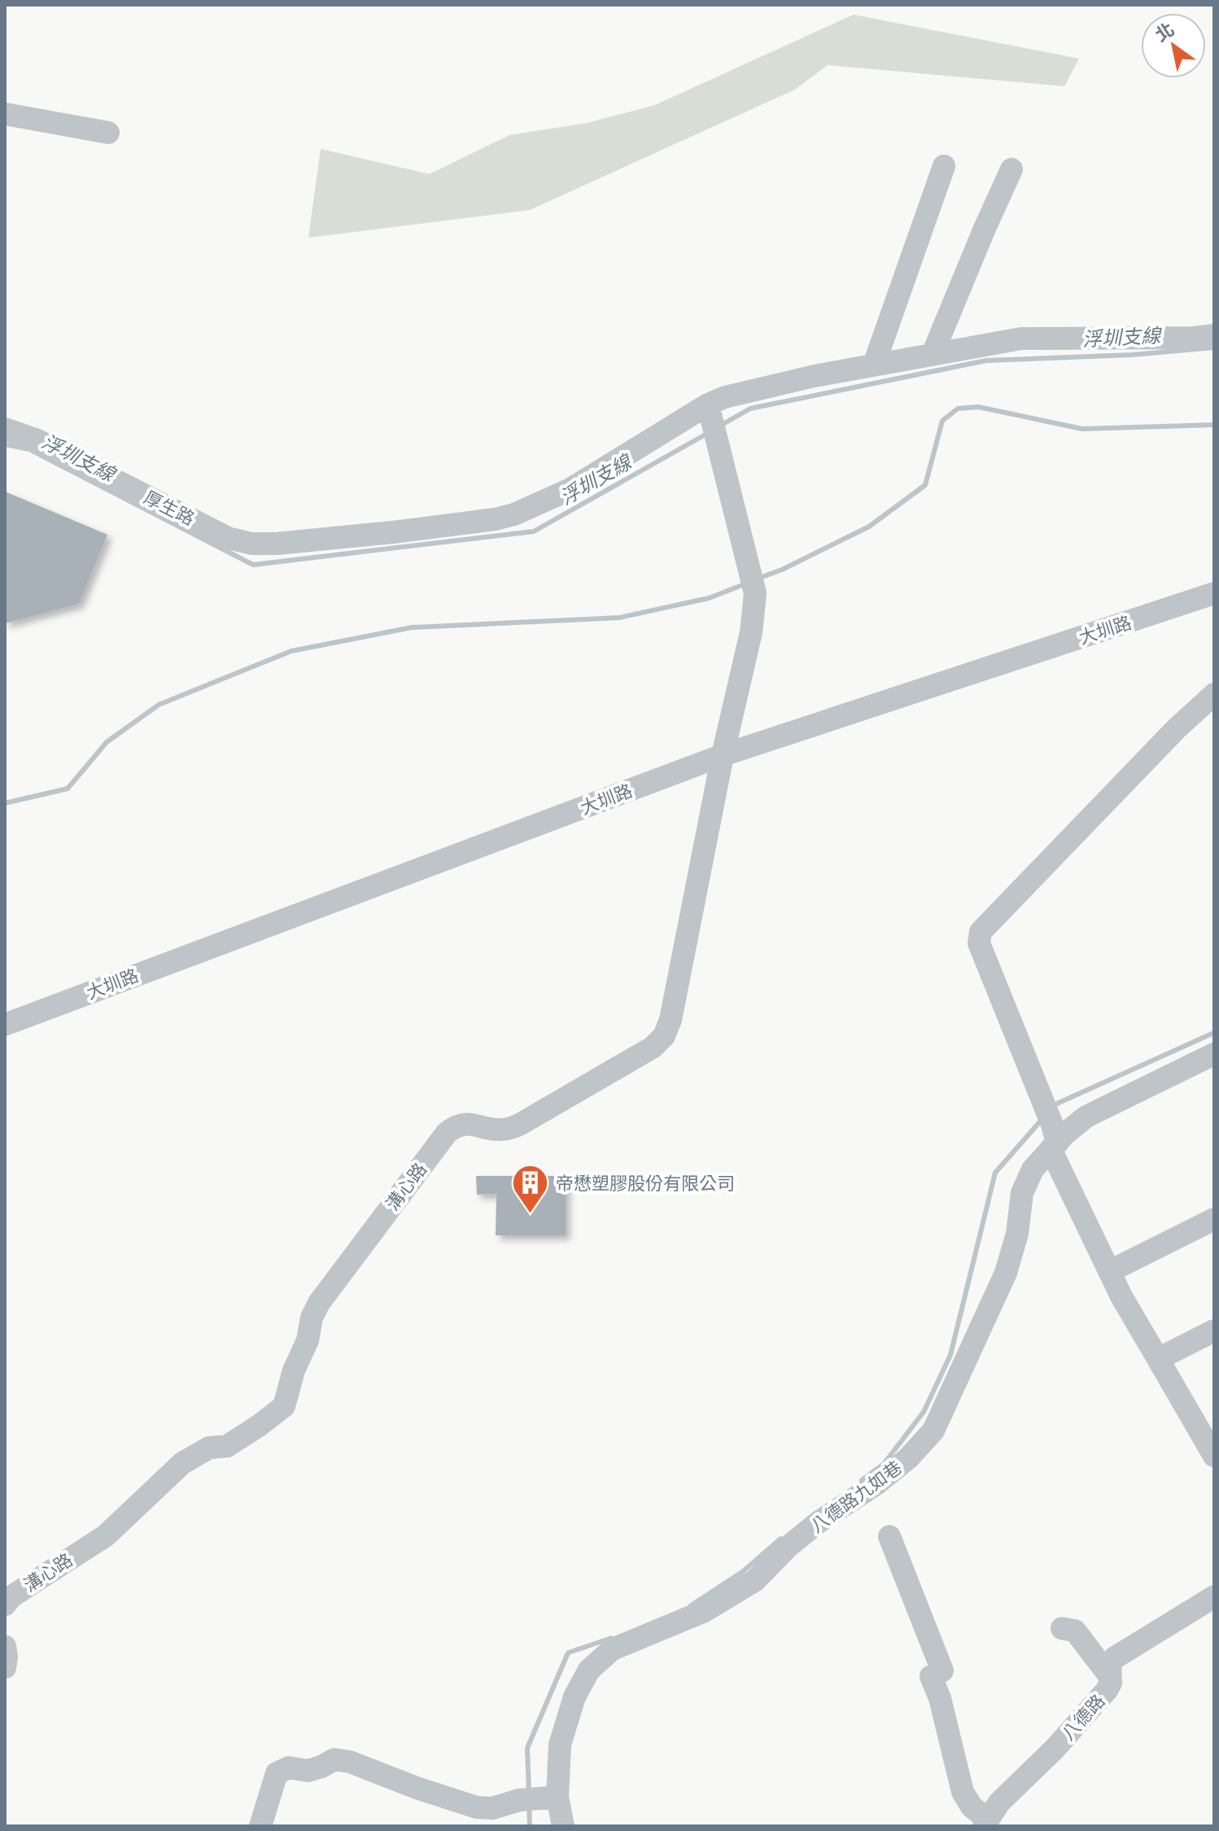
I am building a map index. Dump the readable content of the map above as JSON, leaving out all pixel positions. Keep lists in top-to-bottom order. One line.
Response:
{"streets":{"street":["厚生路","大圳路","溝心路","八德路九如巷","八德路"]},"crossings":[["厚生路","溝心路"],["大圳路","溝心路"]],"water":["浮圳支線"],"places":{"building":["帝懋塑膠股份有限公司"]},"north":"top left"}
